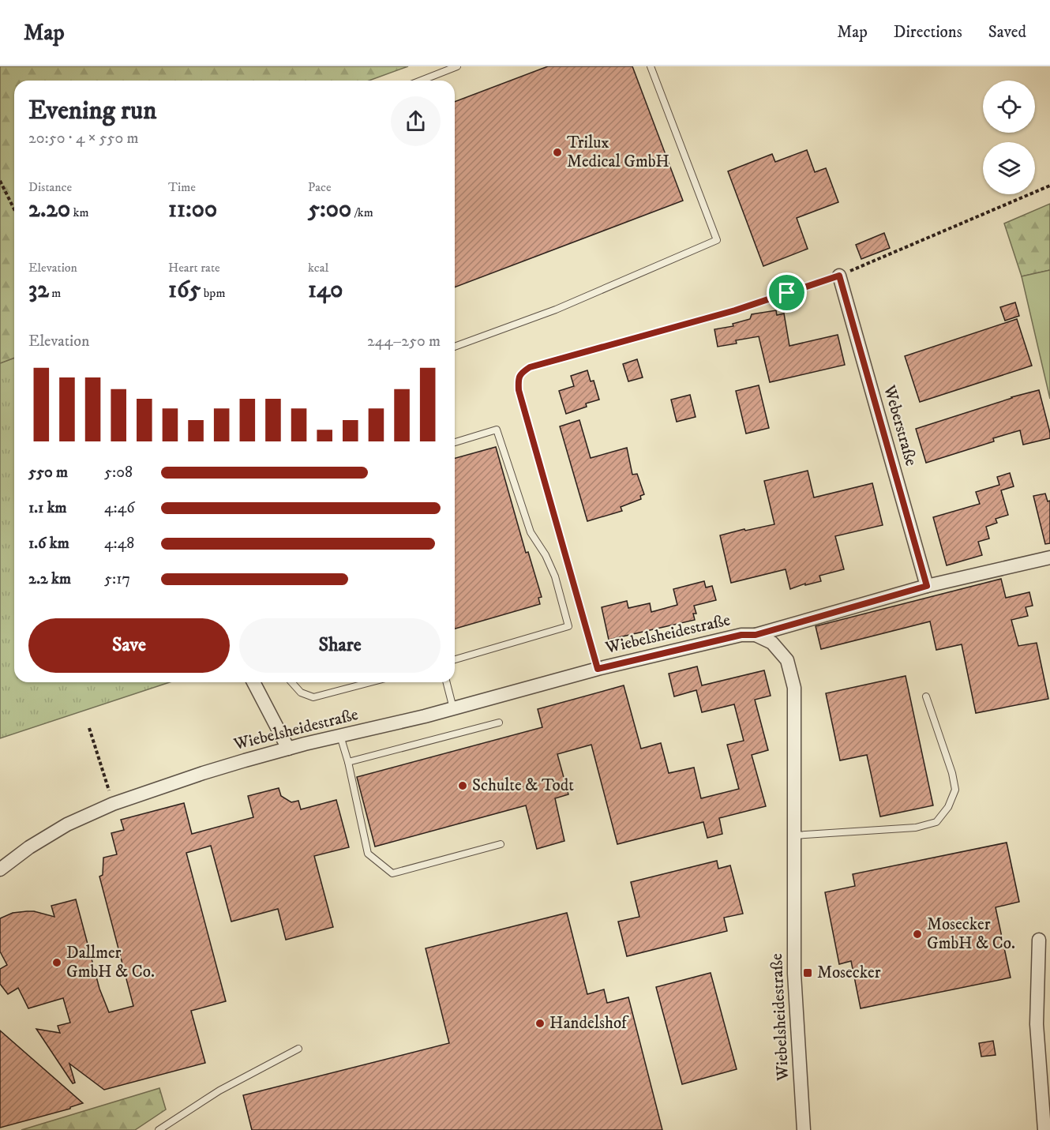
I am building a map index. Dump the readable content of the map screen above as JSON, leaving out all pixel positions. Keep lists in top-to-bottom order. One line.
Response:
{"streets":{"street":["Weberstraße","Wiebelsheidestraße"]},"places":{"other":["Trilux Medical GmbH","Schulte & Todt","Mosecker GmbH & Co.","Dallmer GmbH & Co.","Handelshof"],"transit":["Mosecker"]},"page":{"header":"Map","nav":["Map","Directions","Saved"],"heading":["Evening run","20:50 · 4 × 550 m"],"stats":[["Distance","2.20 km"],["Time","11:00"],["Pace","5:00 /km"],["Elevation","32 m"],["Heart rate","165 bpm"],["kcal","140"]],"chart":["Elevation","244–250 m"],"list":[{"name":"550 m","note":"5:08"},{"name":"1.1 km","note":"4:46"},{"name":"1.6 km","note":"4:48"},{"name":"2.2 km","note":"5:17"}],"buttons":["Save","Share"]}}
